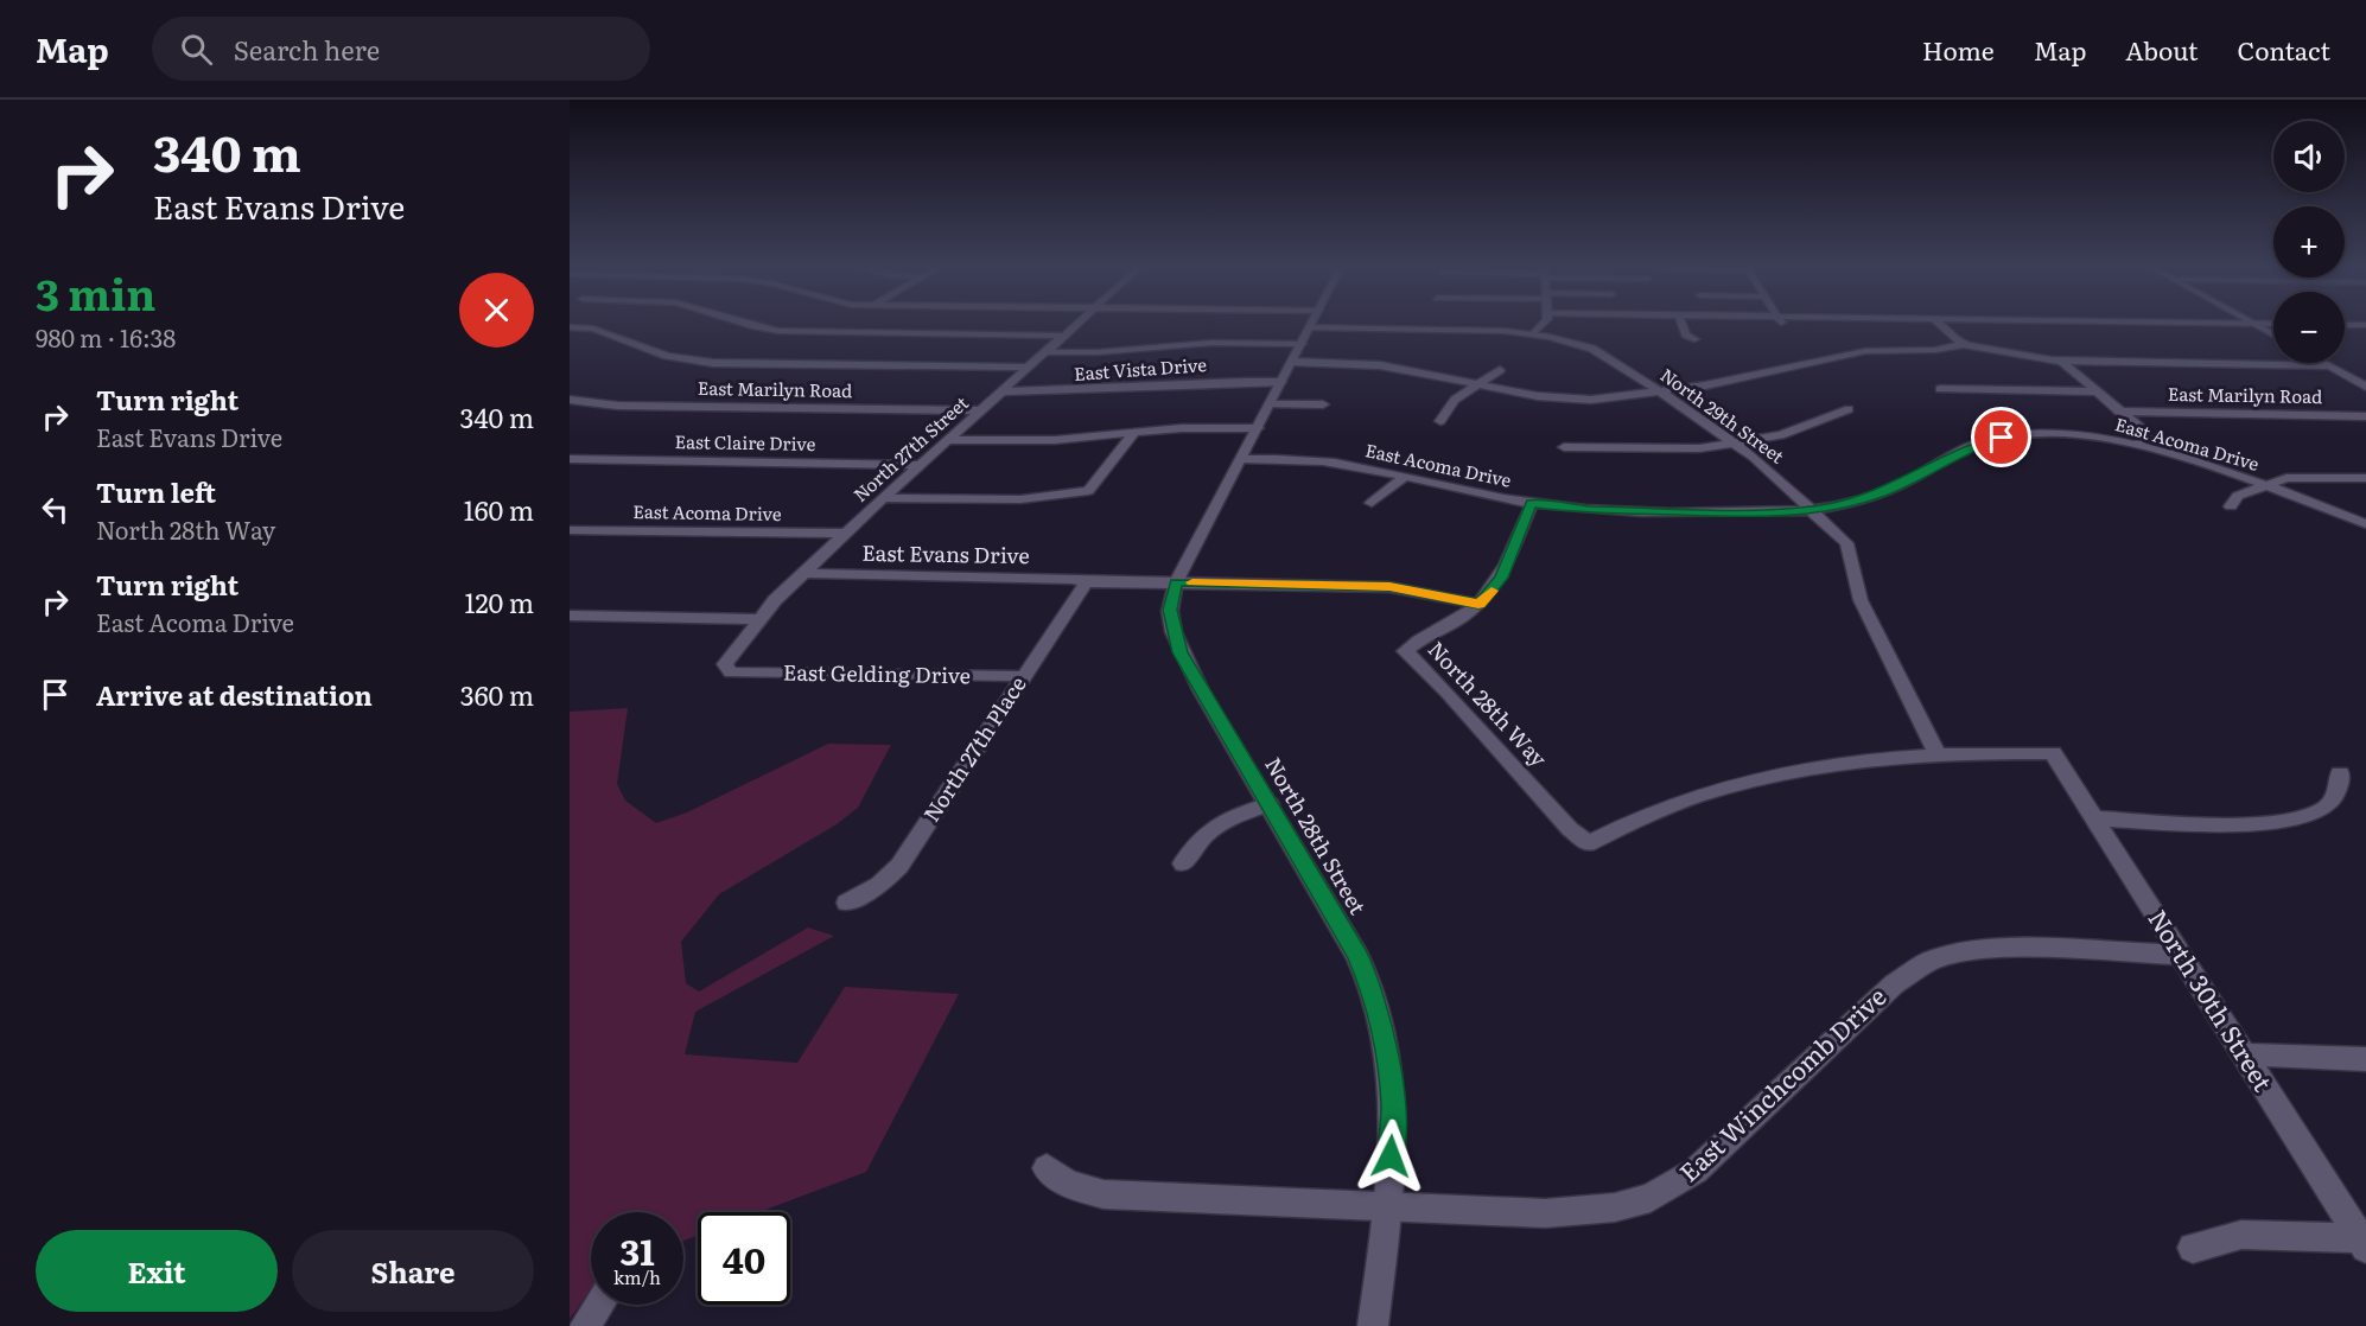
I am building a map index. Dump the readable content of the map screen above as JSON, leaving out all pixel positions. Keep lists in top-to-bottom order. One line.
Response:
{"streets":{"street":["East Vista Drive","East Marilyn Road","North 29th Street","East Claire Drive","East Acoma Drive","North 27th Street","East Evans Drive","East Gelding Drive","North 28th Way","North 27th Place","North 28th Street","North 30th Street","East Winchcomb Drive"]},"crossings":[["East Vista Drive","North 27th Street"],["East Vista Drive","North 28th Street"],["East Marilyn Road","North 27th Street"],["North 29th Street","East Acoma Drive"],["North 29th Street","North 28th Way"],["North 29th Street","North 28th Street"],["North 29th Street","North 30th Street"],["East Claire Drive","North 27th Street"],["East Acoma Drive","North 27th Street"],["East Acoma Drive","North 28th Way"],["East Acoma Drive","North 28th Street"],["North 27th Street","East Evans Drive"],["North 27th Street","East Gelding Drive"],["East Evans Drive","North 28th Way"],["East Evans Drive","North 27th Place"],["East Evans Drive","North 28th Street"],["East Gelding Drive","North 27th Place"],["North 28th Way","North 30th Street"],["North 28th Street","East Winchcomb Drive"],["North 30th Street","East Winchcomb Drive"]],"page":{"header":"Map","search":"Search here","nav":["Home","Map","About","Contact"],"turn":["340 m","East Evans Drive"],"map_buttons":["+","−"],"heading":["3 min","980 m · 16:38"],"list":[{"name":"Turn right","note":"East Evans Drive","value":"340 m"},{"name":"Turn left","note":"North 28th Way","value":"160 m"},{"name":"Turn right","note":"East Acoma Drive","value":"120 m"},{"name":"Arrive at destination","value":"360 m"}],"speed":"31 km/h","limit":"40","buttons":["Exit","Share"]}}
